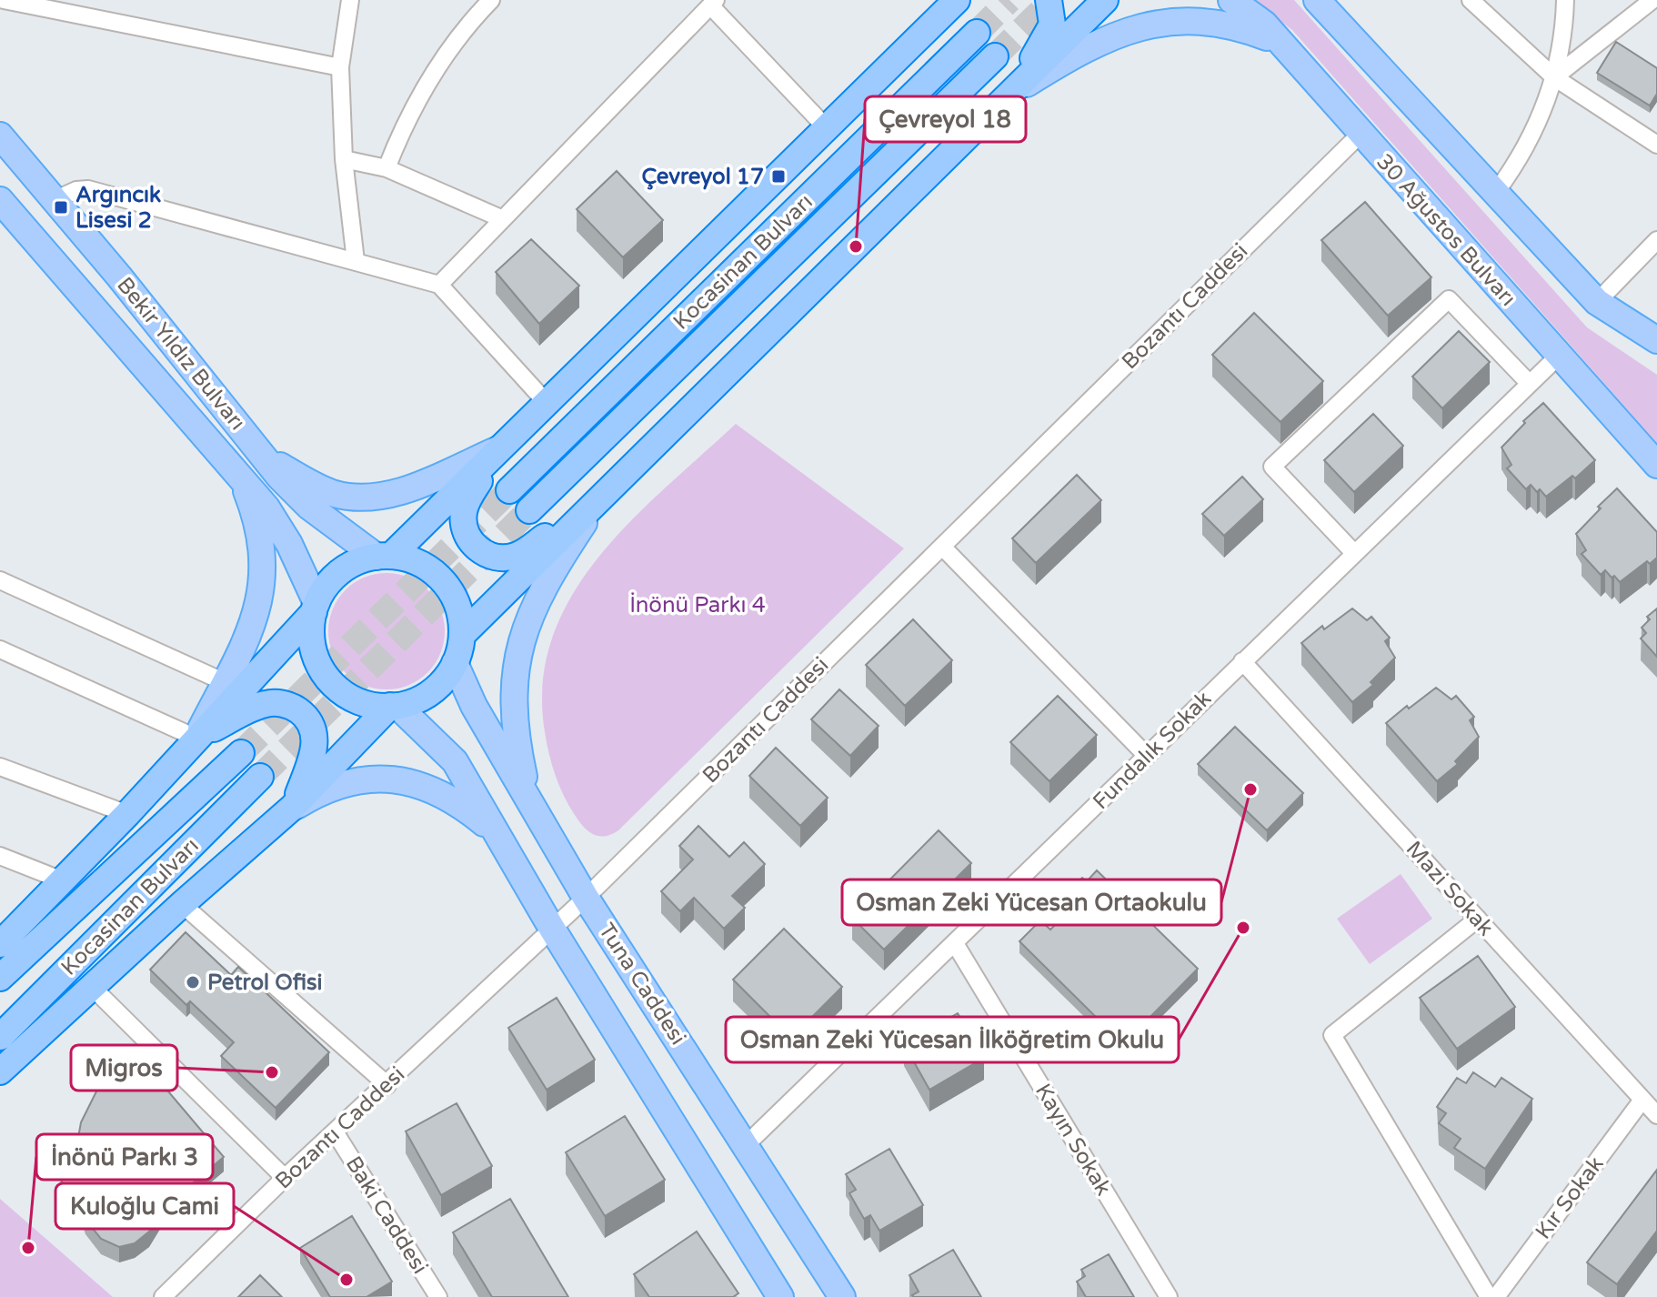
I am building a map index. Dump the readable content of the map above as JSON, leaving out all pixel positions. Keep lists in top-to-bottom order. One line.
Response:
{"streets":{"highway":["Kocasinan Bulvarı"],"main road":["30 Ağustos Bulvarı","Bekir Yıldız Bulvarı","Tuna Caddesi"],"street":["Bozantı Caddesi","Fundalık Sokak","Mazi Sokak","Kayın Sokak","Kır Sokak","Baki Caddesi"]},"crossings":[["30 Ağustos Bulvarı","Bozantı Caddesi"],["30 Ağustos Bulvarı","Fundalık Sokak"],["Bozantı Caddesi","Tuna Caddesi"],["Bozantı Caddesi","Baki Caddesi"],["Bekir Yıldız Bulvarı","Tuna Caddesi"],["Fundalık Sokak","Mazi Sokak"],["Fundalık Sokak","Tuna Caddesi"],["Fundalık Sokak","Kayın Sokak"],["Mazi Sokak","Kır Sokak"]],"parks":["İnönü Parkı 4"],"places":{"transit":["Çevreyol 17","Argıncık Lisesi 2"],"other":["Çevreyol 18","Osman Zeki Yücesan Ortaokulu","Osman Zeki Yücesan İlköğretim Okulu","Petrol Ofisi","Migros","İnönü Parkı 3","Kuloğlu Cami"]}}
